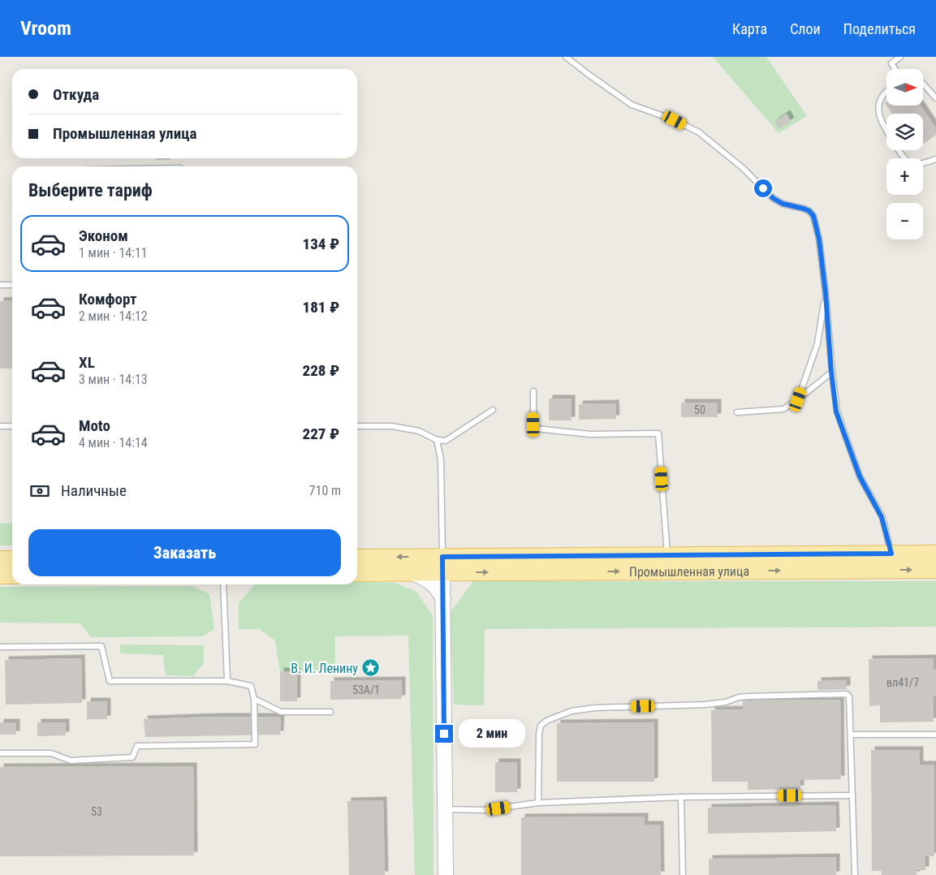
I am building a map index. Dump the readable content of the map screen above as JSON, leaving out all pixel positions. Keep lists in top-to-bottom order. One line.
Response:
{"streets":{"main road":["Промышленная улица"]},"places":{"place":["В. И. Ленину"]},"house_numbers":["50","вл41/7","53А/1","53"],"north":"right","page":{"header":"Vroom","nav":["Карта","Слои","Поделиться"],"map_buttons":["+","−"],"banner":["Откуда","Промышленная улица"],"heading":"Выберите тариф","list":[{"name":"Эконом","note":"1 мин · 14:11","value":"134 ₽"},{"name":"Комфорт","note":"2 мин · 14:12","value":"181 ₽"},{"name":"XL","note":"3 мин · 14:13","value":"228 ₽"},{"name":"Moto","note":"4 мин · 14:14","value":"227 ₽"}],"pay":["Наличные","710 m"],"buttons":"Заказать","bubble":"2 мин"}}
